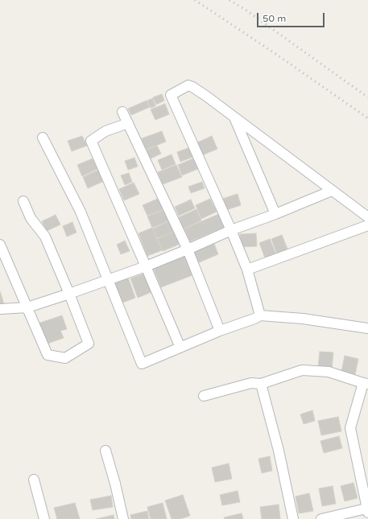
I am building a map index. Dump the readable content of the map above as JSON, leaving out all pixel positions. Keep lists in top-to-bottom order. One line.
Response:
{"scale_bar":"50 m"}
